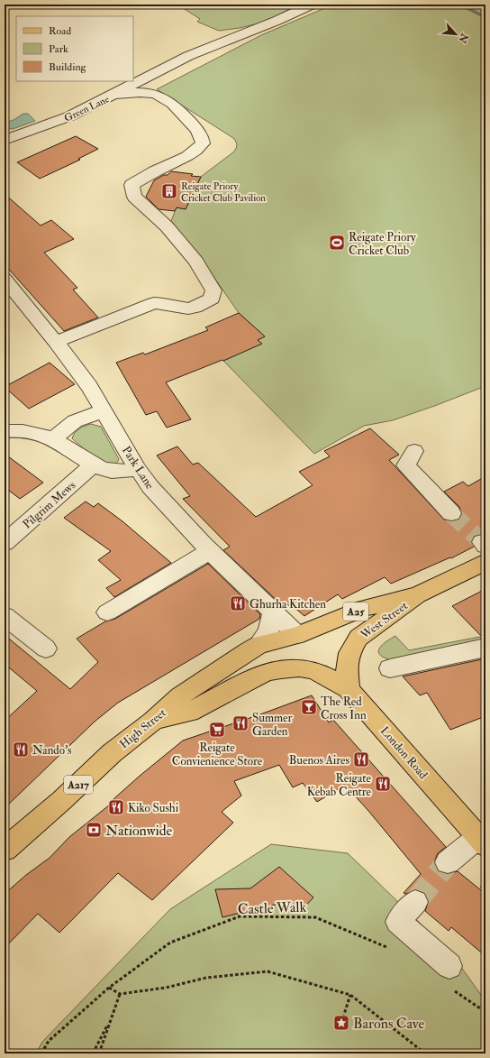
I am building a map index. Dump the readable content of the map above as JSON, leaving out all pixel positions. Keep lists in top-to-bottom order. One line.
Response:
{"streets":{"main road":["A25","West Street","High Street","London Road","A217"],"street":["Green Lane","Park Lane","Pilgrim Mews"],"path":["Castle Walk"]},"crossings":[["Park Lane","West Street"],["Park Lane","High Street"],["West Street","High Street"],["West Street","London Road"],["High Street","London Road"]],"places":{"building":["Reigate Priory Cricket Club Pavilion"],"sports":["Reigate Priory Cricket Club"],"restaurant":["Ghurha Kitchen","Summer Garden","Nando's","Buenos Aires","Reigate Kebab Centre","Kiko Sushi"],"bar":["The Red Cross Inn"],"supermarket":["Reigate Convienience Store"],"bank":["Nationwide"],"place":["Barons Cave"]},"legend":["Road","Park","Building"],"north":"bottom right"}
